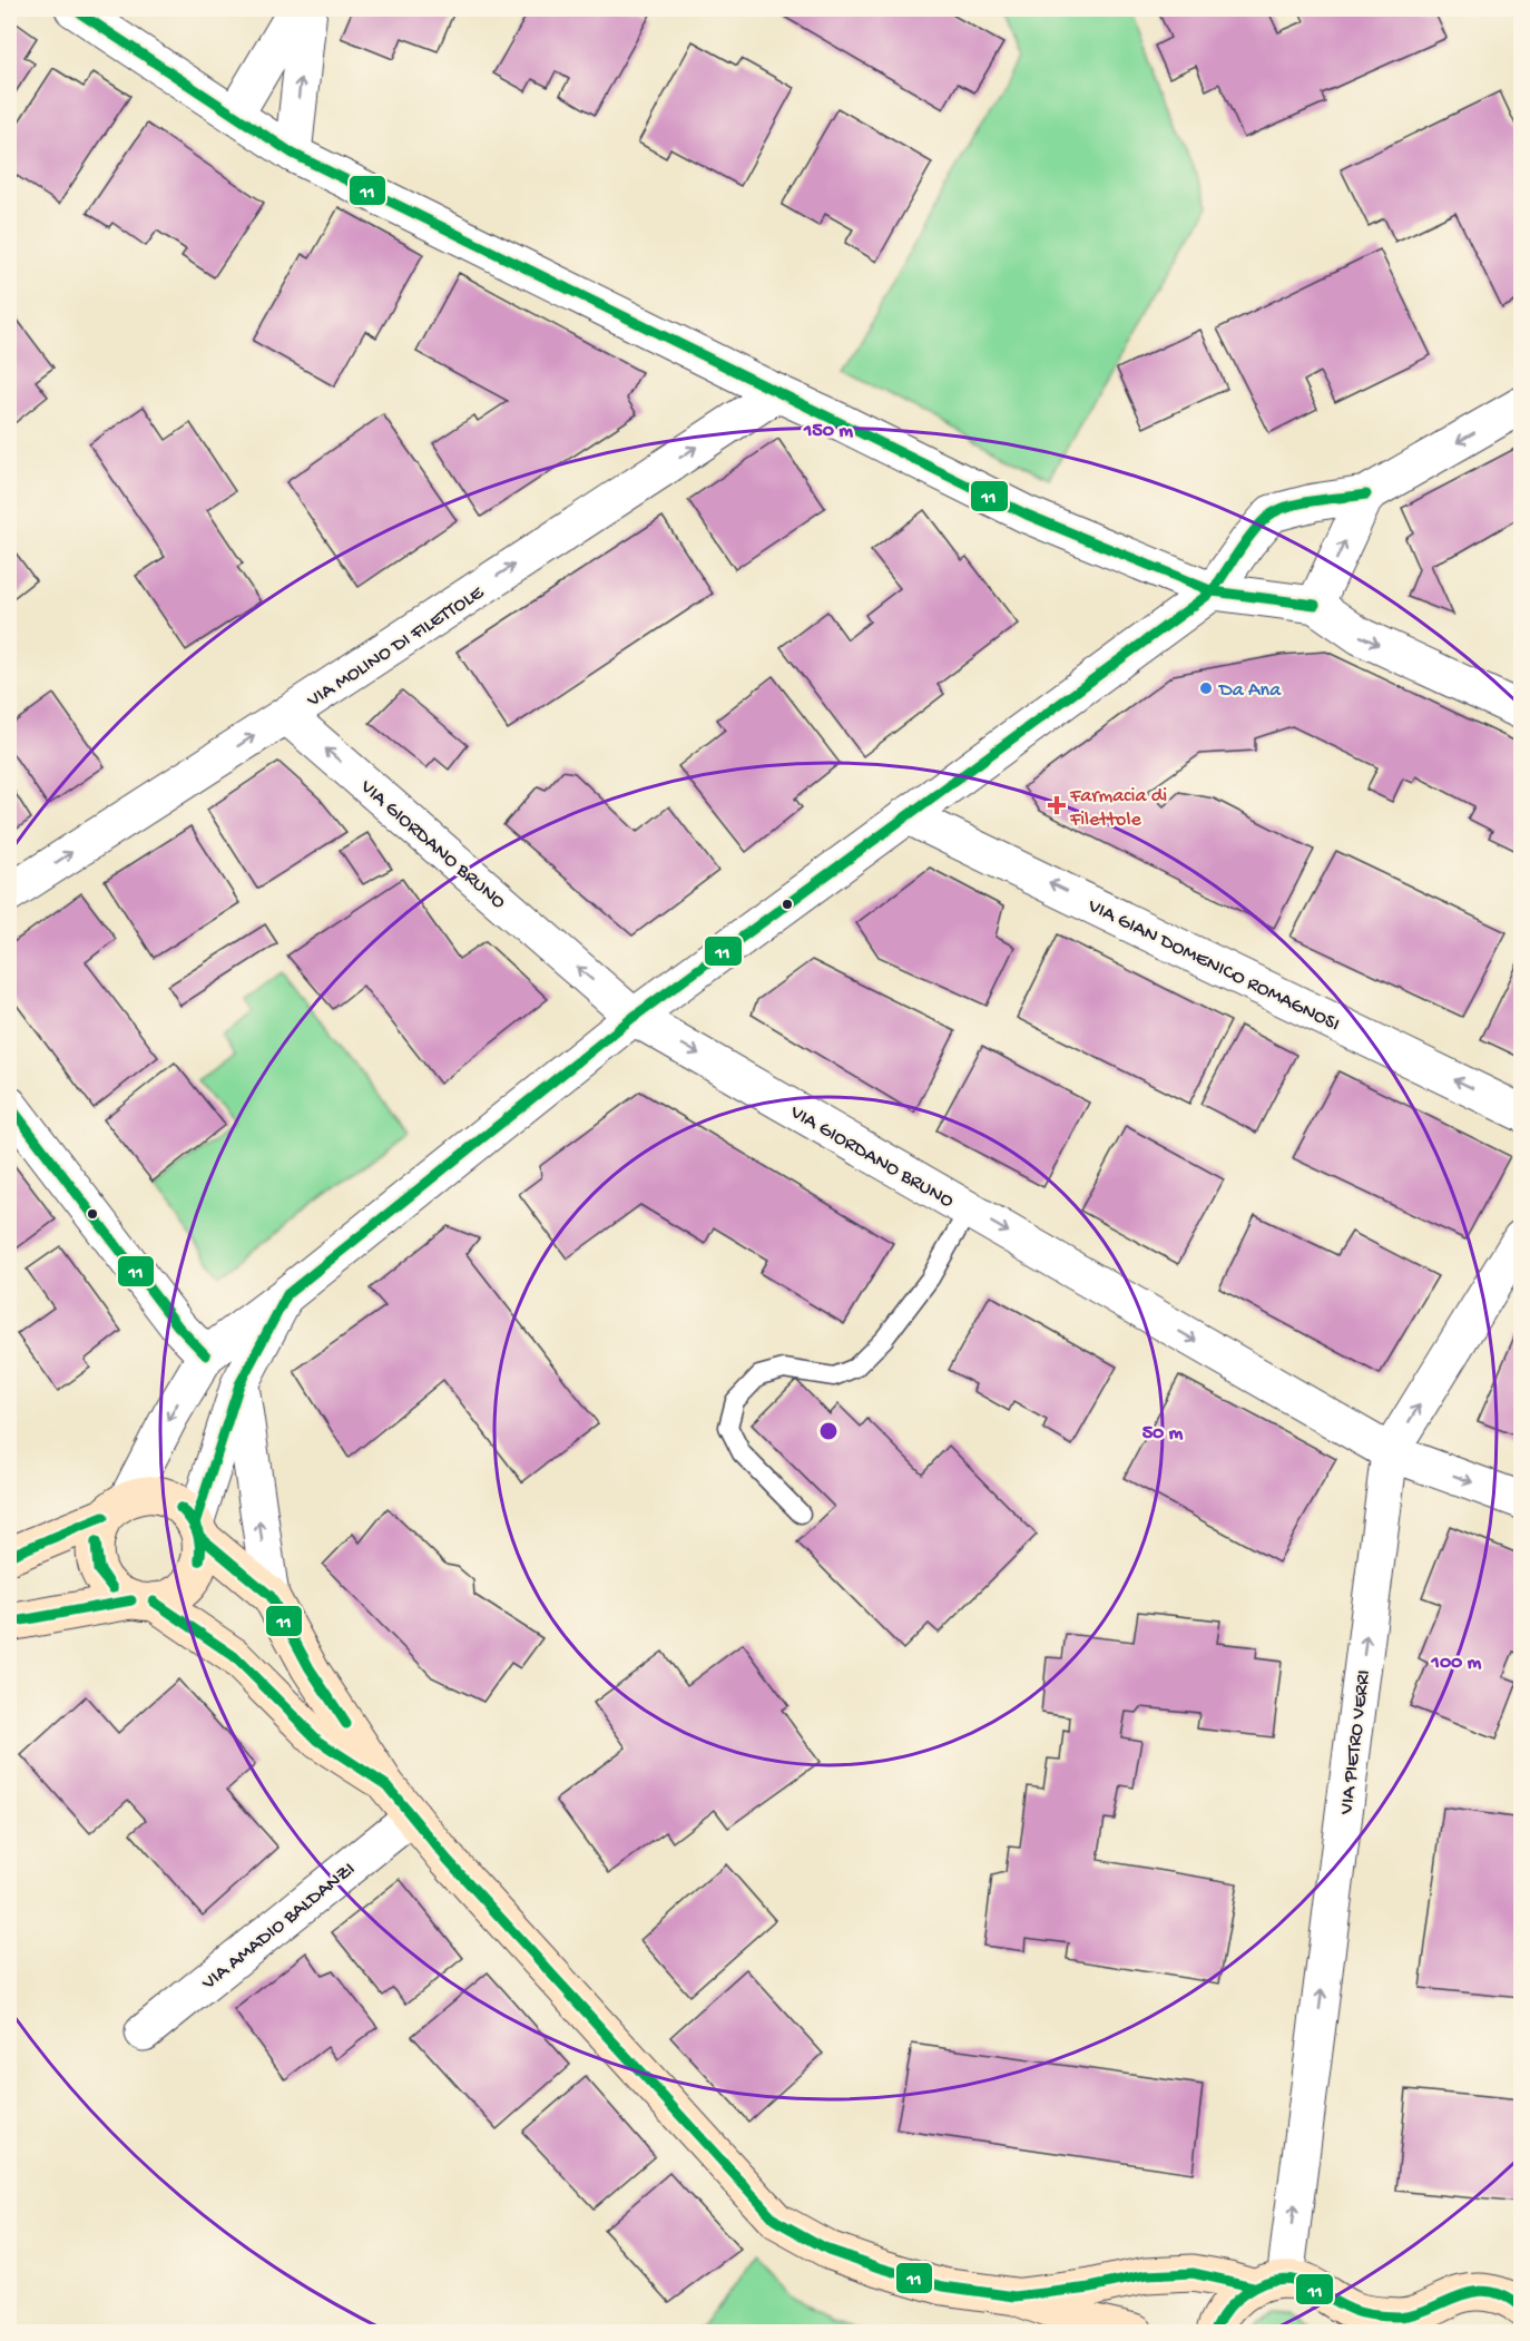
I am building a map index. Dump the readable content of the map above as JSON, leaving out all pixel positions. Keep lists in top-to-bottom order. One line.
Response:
{"streets":{"street":["VIA MOLINO DI FILETTOLE","VIA GIORDANO BRUNO","VIA GIAN DOMENICO ROMAGNOSI","VIA PIETRO VERRI","VIA AMADIO BALDANZI"]},"crossings":[["VIA MOLINO DI FILETTOLE","VIA GIORDANO BRUNO"],["VIA GIORDANO BRUNO","VIA PIETRO VERRI"]],"one_way":["VIA MOLINO DI FILETTOLE","VIA GIAN DOMENICO ROMAGNOSI","VIA PIETRO VERRI"],"places":{"other":["Da Ana"],"health":["Farmacia di Filettole"]},"lines":["transit line 11"],"rings":["150 m","50 m","100 m"]}
